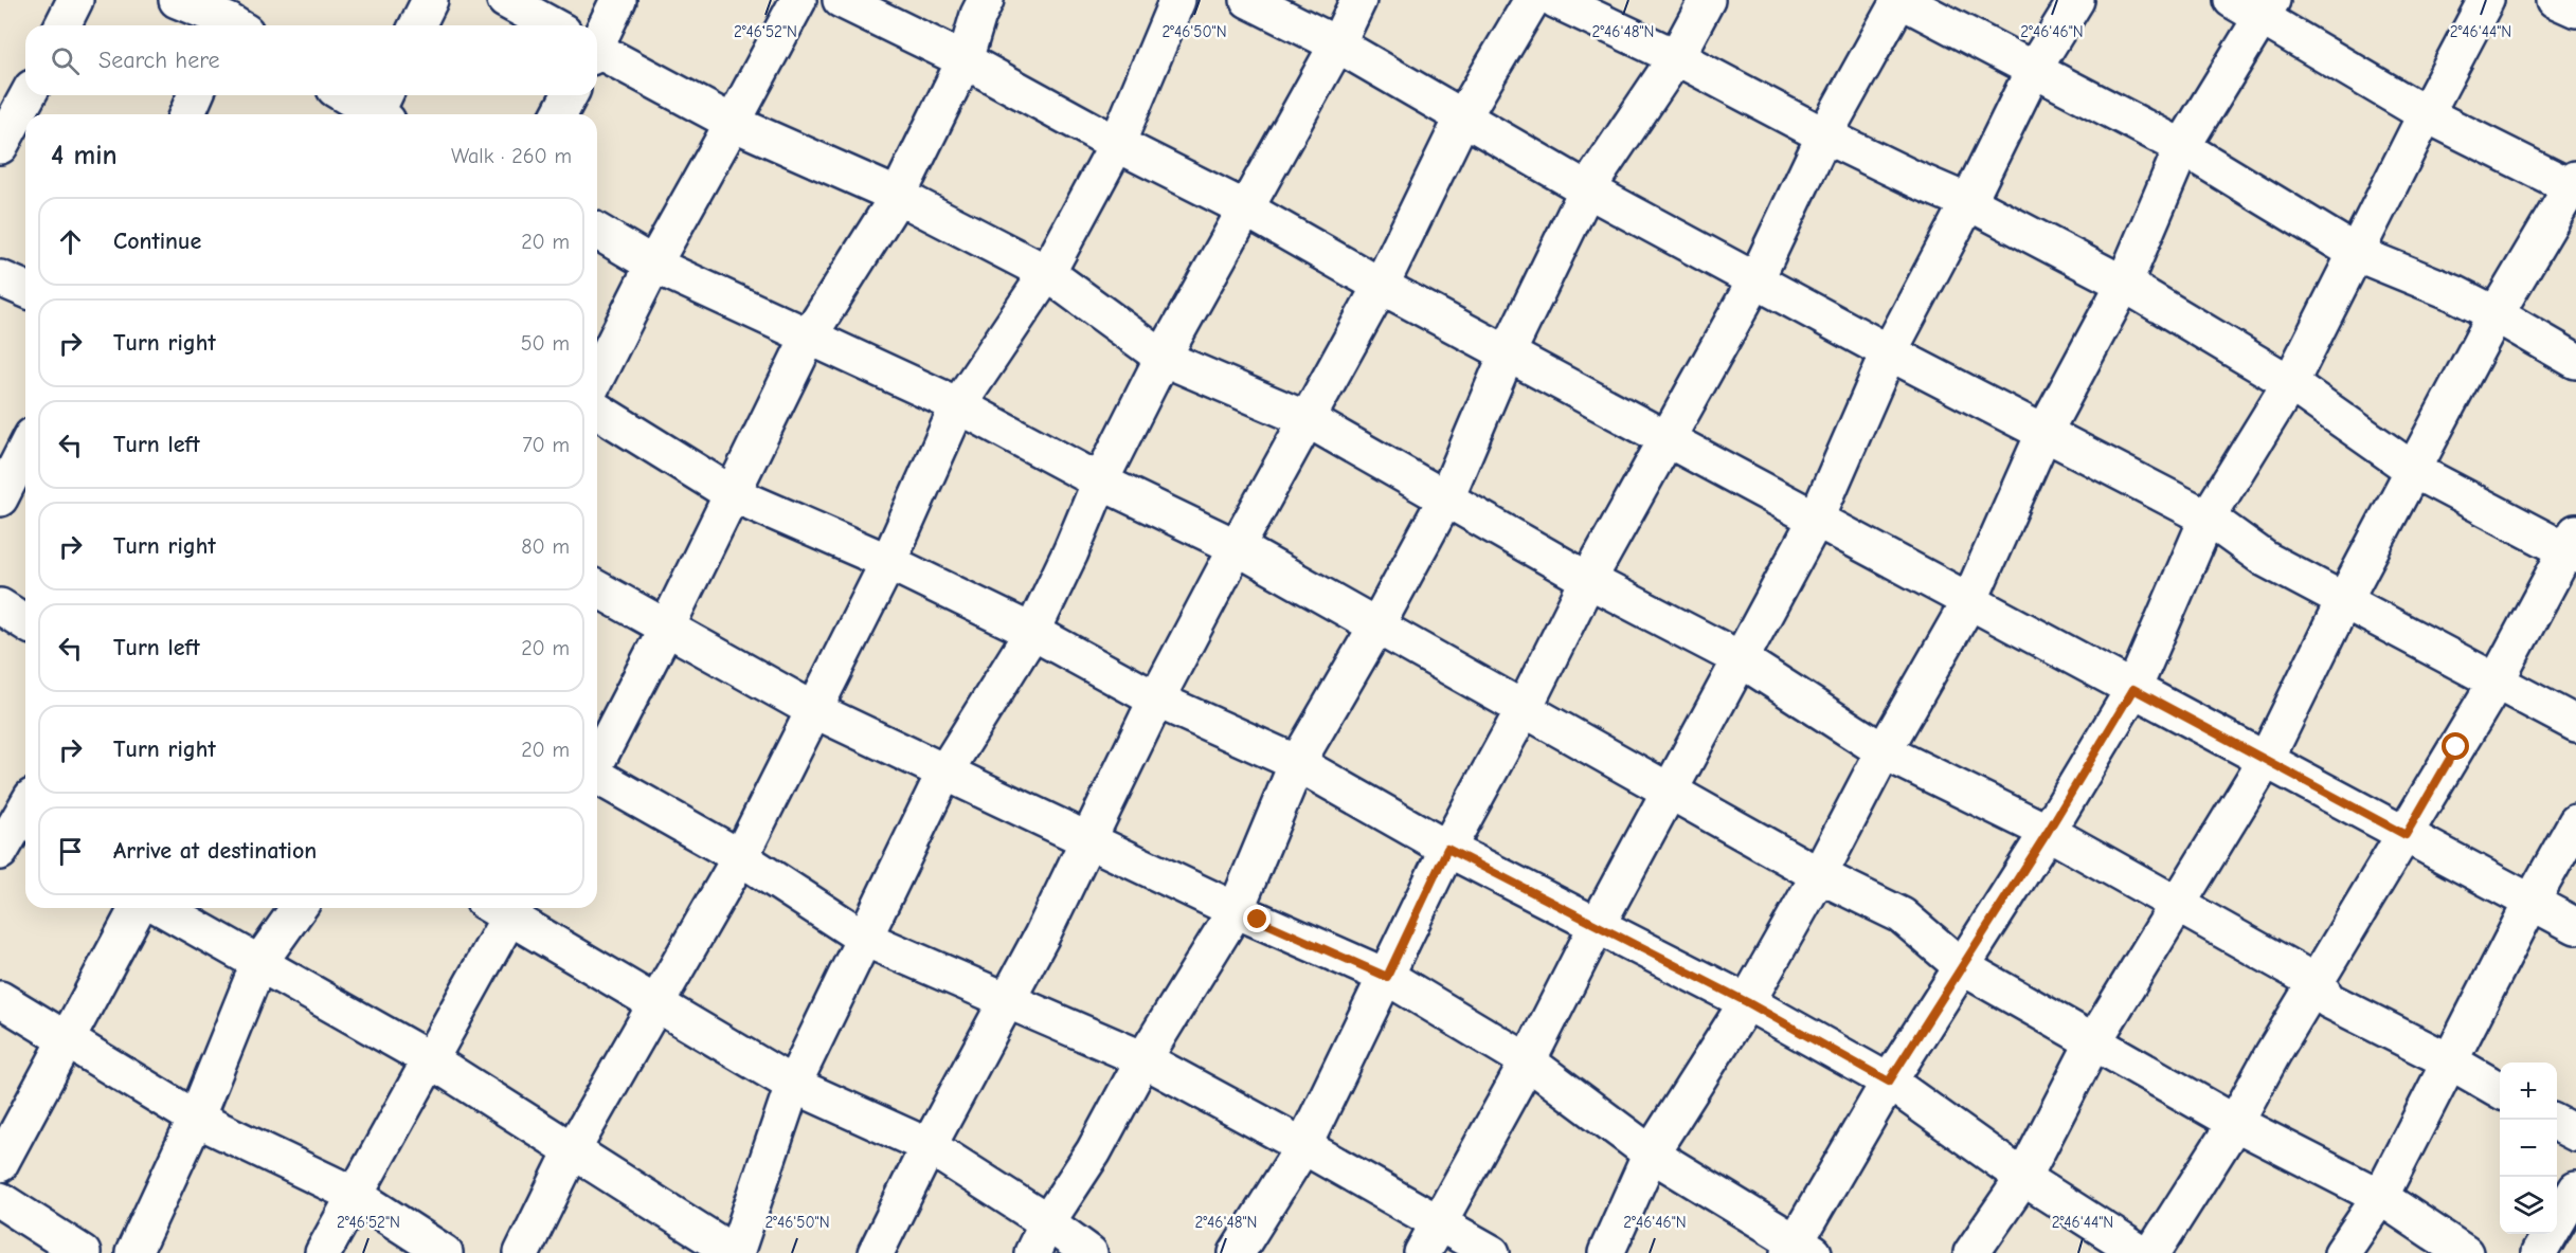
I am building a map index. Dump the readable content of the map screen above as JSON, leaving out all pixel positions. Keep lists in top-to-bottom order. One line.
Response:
{"page":{"search":"Search here","heading":["4 min","Walk · 260 m"],"list":[["Continue","20 m"],["Turn right","50 m"],["Turn left","70 m"],["Turn right","80 m"],["Turn left","20 m"],["Turn right","20 m"],"Arrive at destination"],"map_buttons":["+","−"]},"coordinates":["2°46'52\"N","2°46'50\"N","2°46'48\"N","2°46'46\"N","2°46'44\"N"]}
